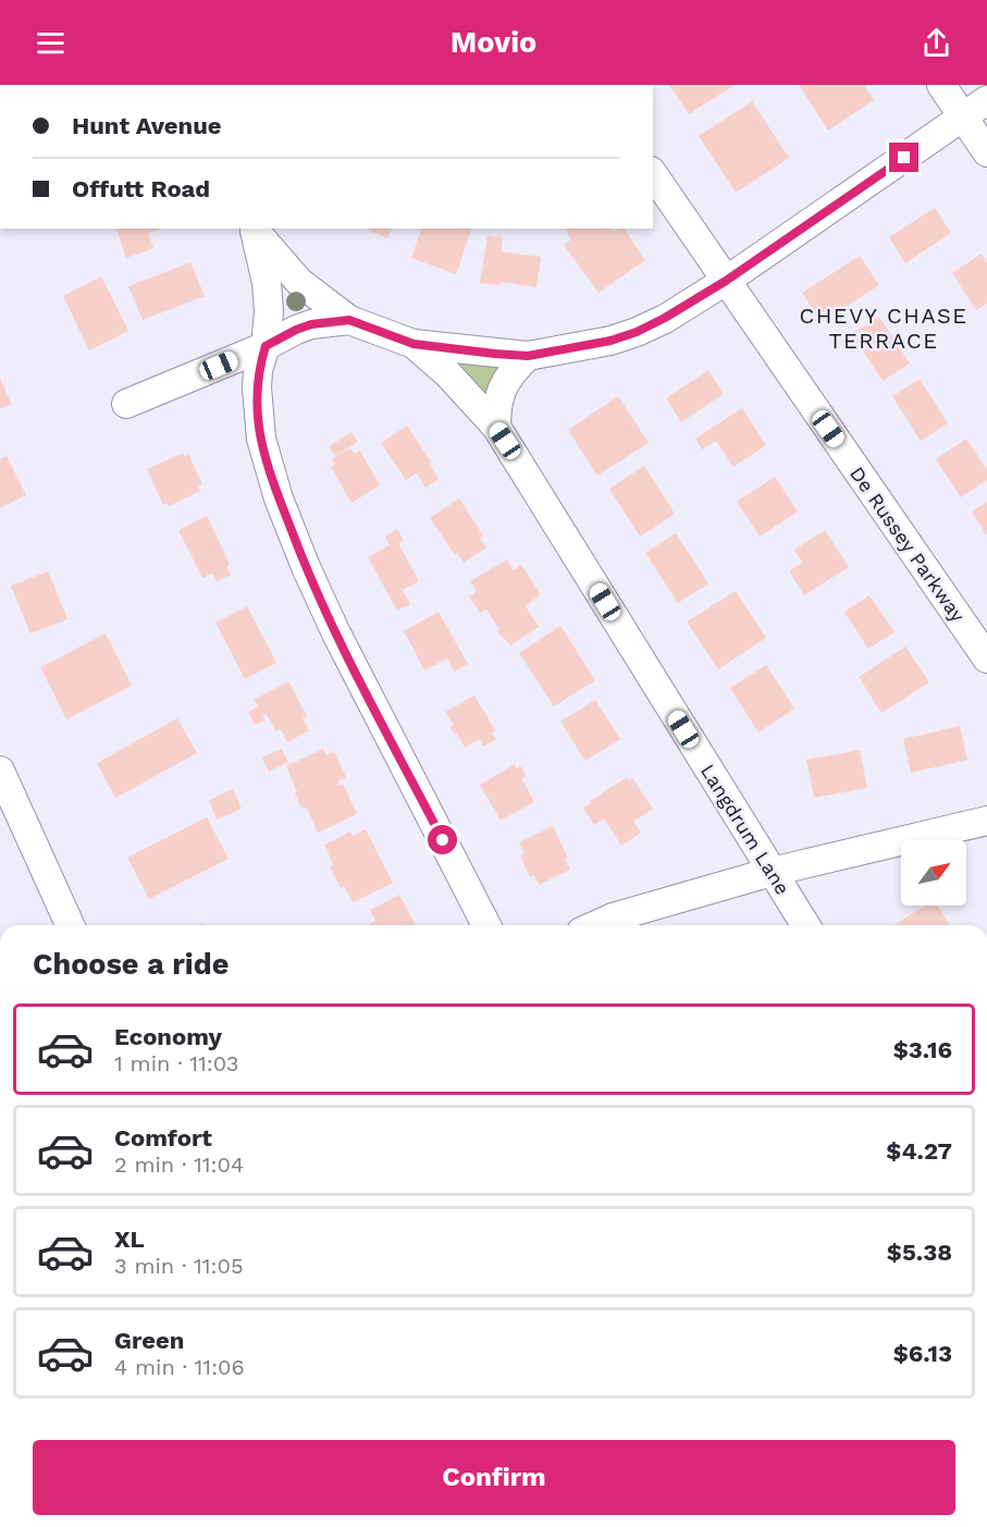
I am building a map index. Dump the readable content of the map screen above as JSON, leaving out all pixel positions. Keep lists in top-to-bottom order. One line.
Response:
{"streets":{"street":["De Russey Parkway","Langdrum Lane"]},"districts":["CHEVY CHASE TERRACE"],"north":"top right","page":{"header":"Movio","banner":["Hunt Avenue","Offutt Road"],"heading":"Choose a ride","list":[{"name":"Economy","note":"1 min · 11:03","value":"$3.16"},{"name":"Comfort","note":"2 min · 11:04","value":"$4.27"},{"name":"XL","note":"3 min · 11:05","value":"$5.38"},{"name":"Green","note":"4 min · 11:06","value":"$6.13"}],"buttons":"Confirm"}}
